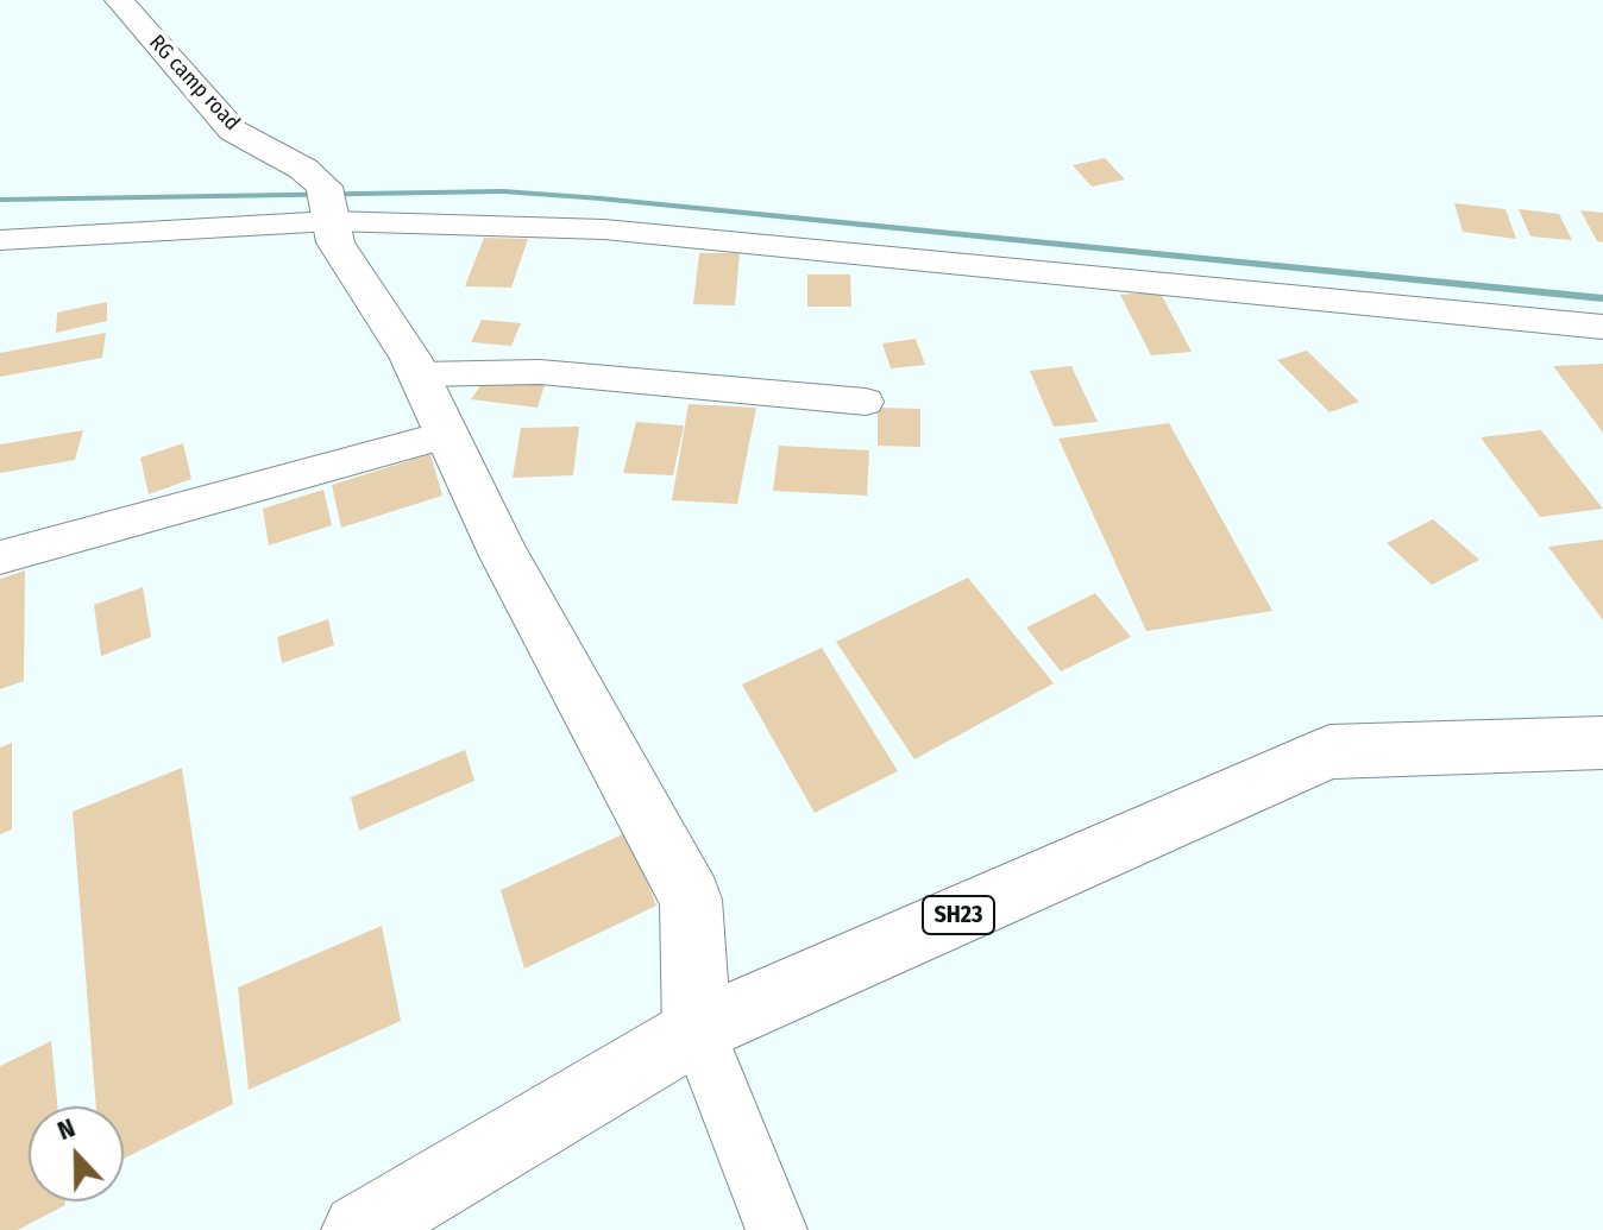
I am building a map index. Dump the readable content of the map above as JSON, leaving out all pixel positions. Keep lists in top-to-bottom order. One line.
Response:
{"streets":{"street":["RG camp road","SH23"]},"north":"top"}
